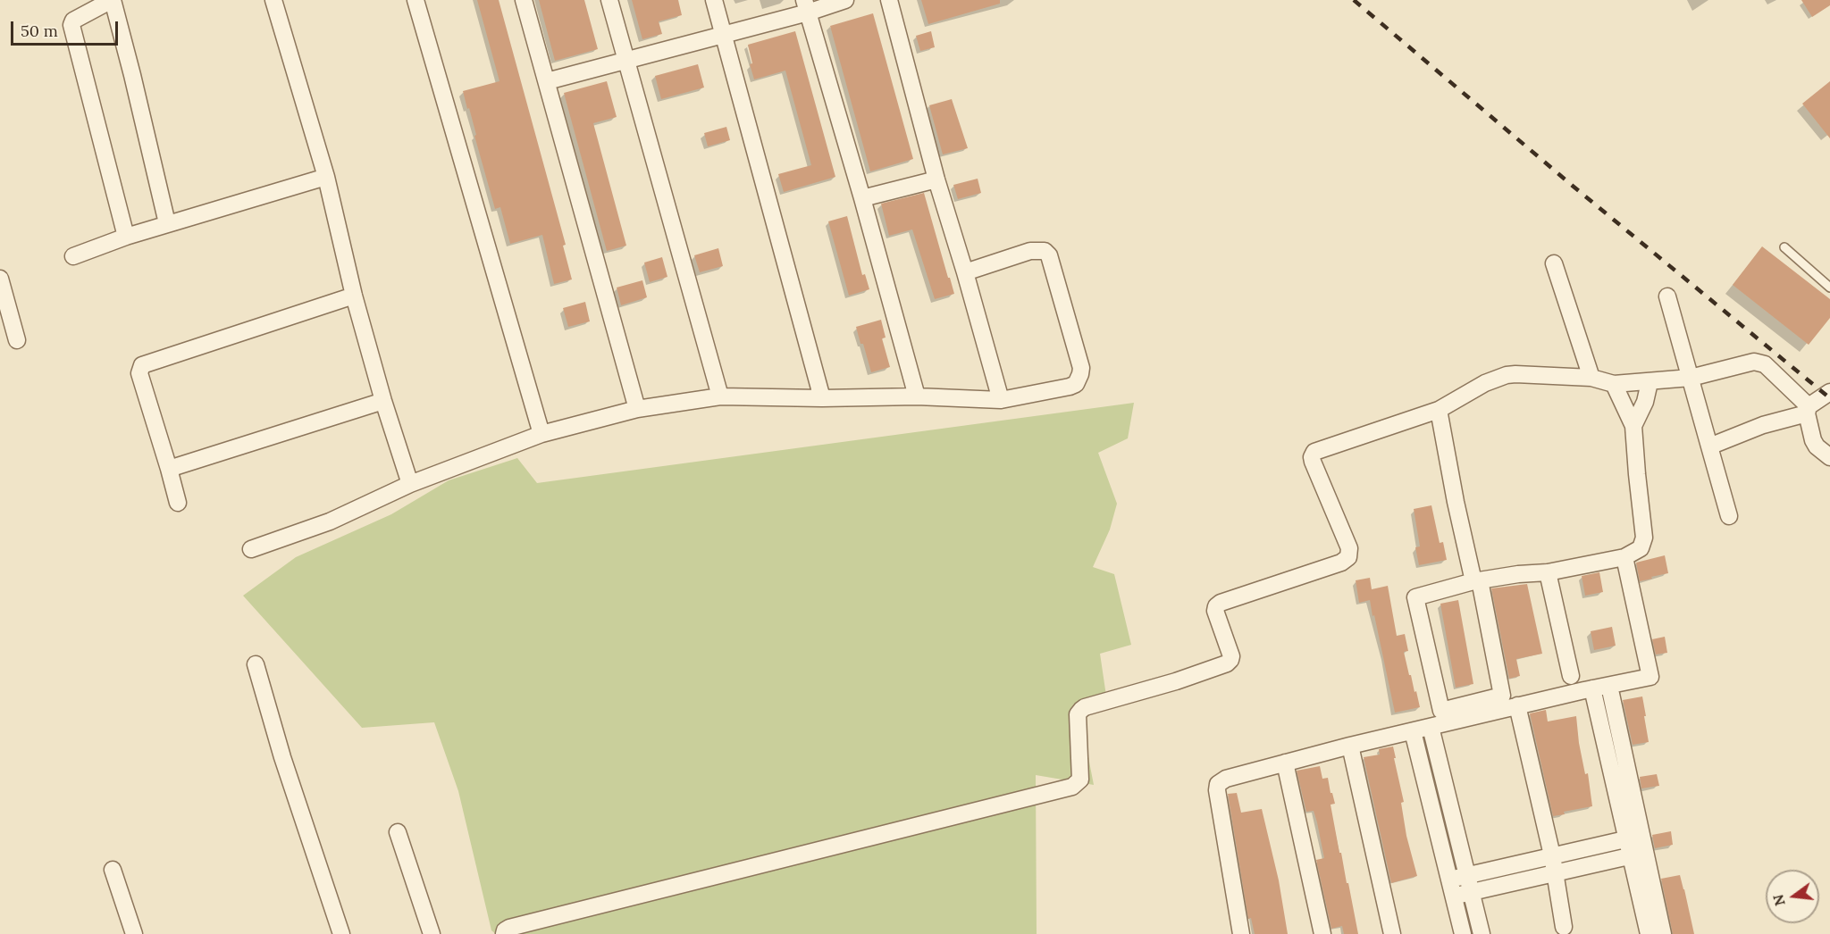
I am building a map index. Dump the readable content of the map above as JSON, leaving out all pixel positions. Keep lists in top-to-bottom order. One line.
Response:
{"scale_bar":"50 m","north":"left"}
